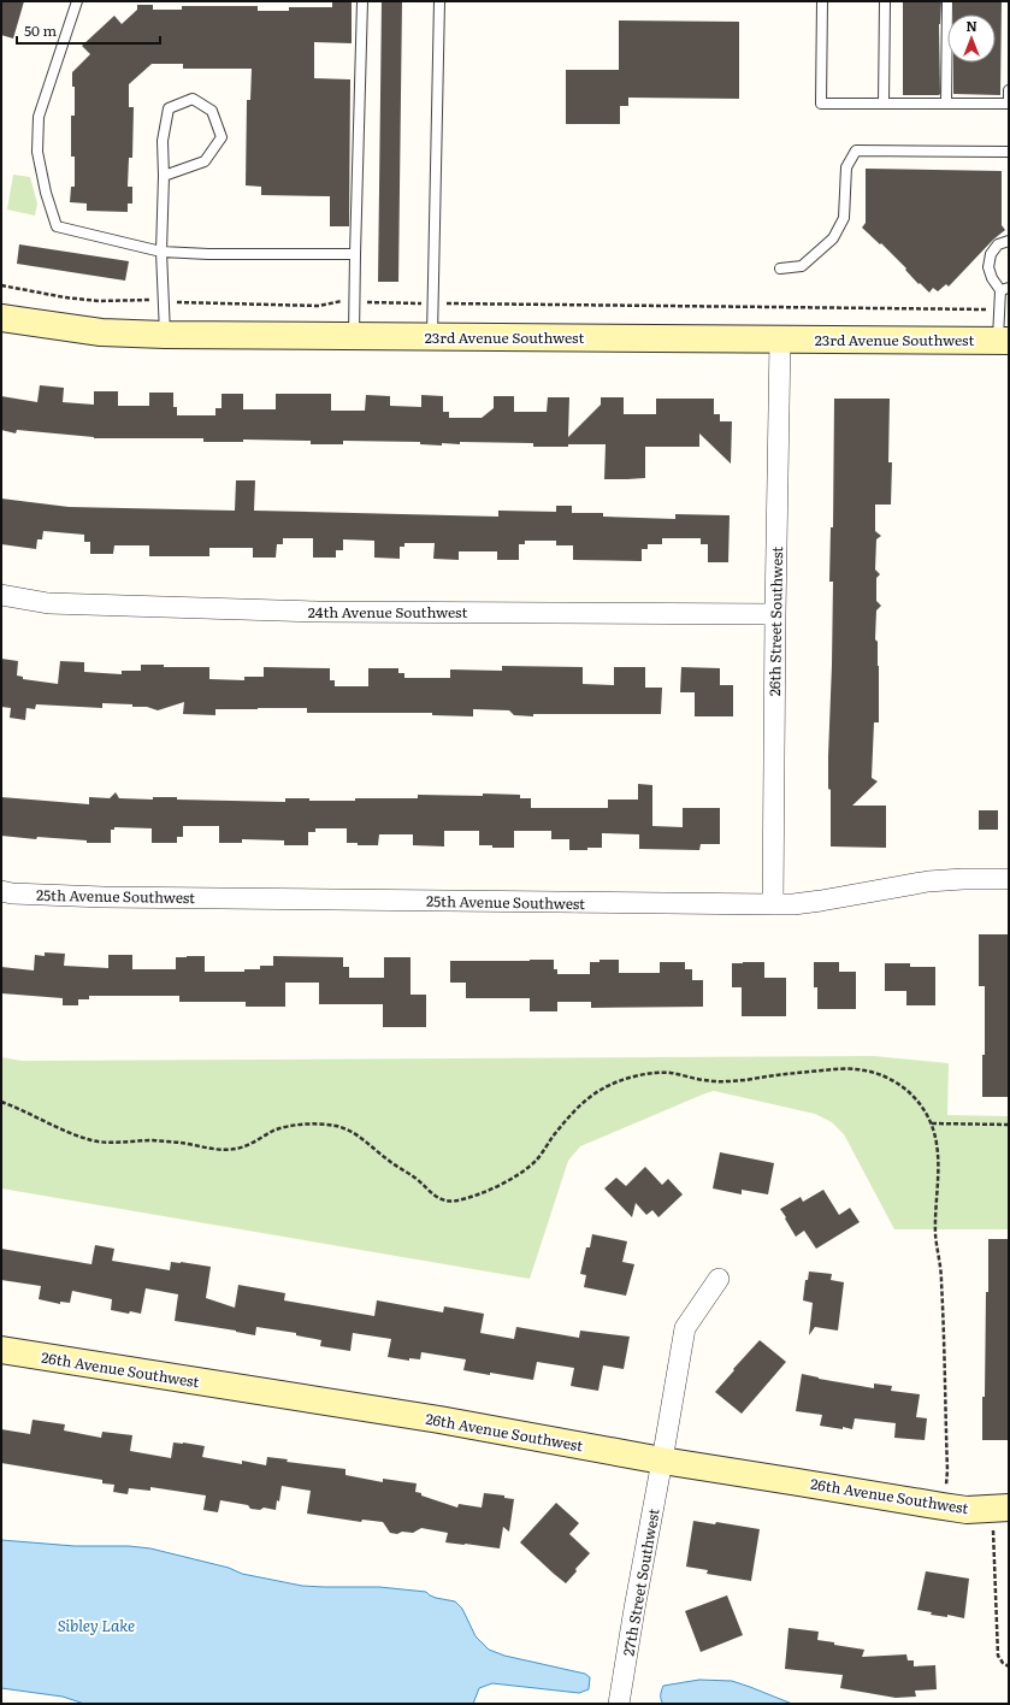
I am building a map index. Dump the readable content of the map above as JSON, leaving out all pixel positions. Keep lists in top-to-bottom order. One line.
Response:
{"streets":{"street":["23rd Avenue Southwest","24th Avenue Southwest","26th Street Southwest","25th Avenue Southwest","26th Avenue Southwest","27th Street Southwest"]},"crossings":[["23rd Avenue Southwest","26th Street Southwest"],["24th Avenue Southwest","26th Street Southwest"],["26th Street Southwest","25th Avenue Southwest"],["26th Avenue Southwest","27th Street Southwest"]],"water":["Sibley Lake"],"scale_bar":"50 m","north":"top"}
